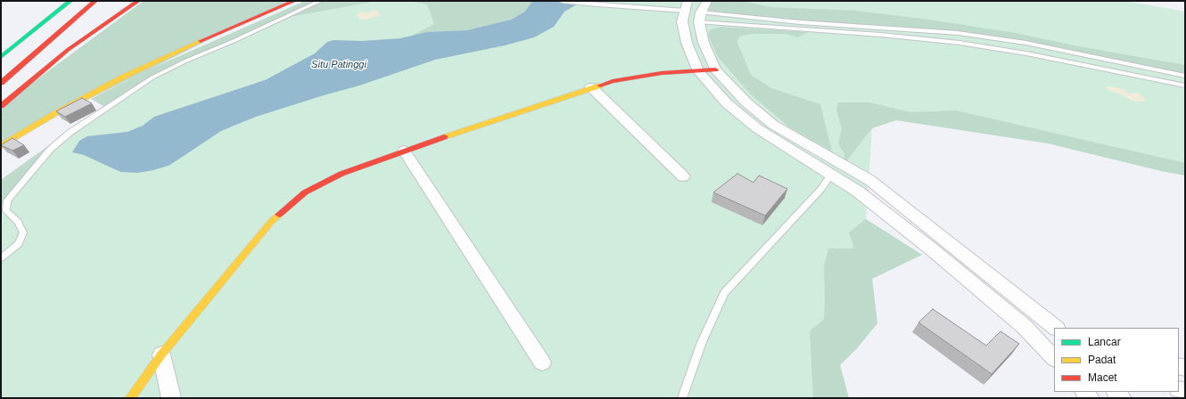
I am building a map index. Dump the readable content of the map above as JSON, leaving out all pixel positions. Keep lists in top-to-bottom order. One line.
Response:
{"water":["Situ Patinggi"],"legend":["Lancar","Padat","Macet"]}
